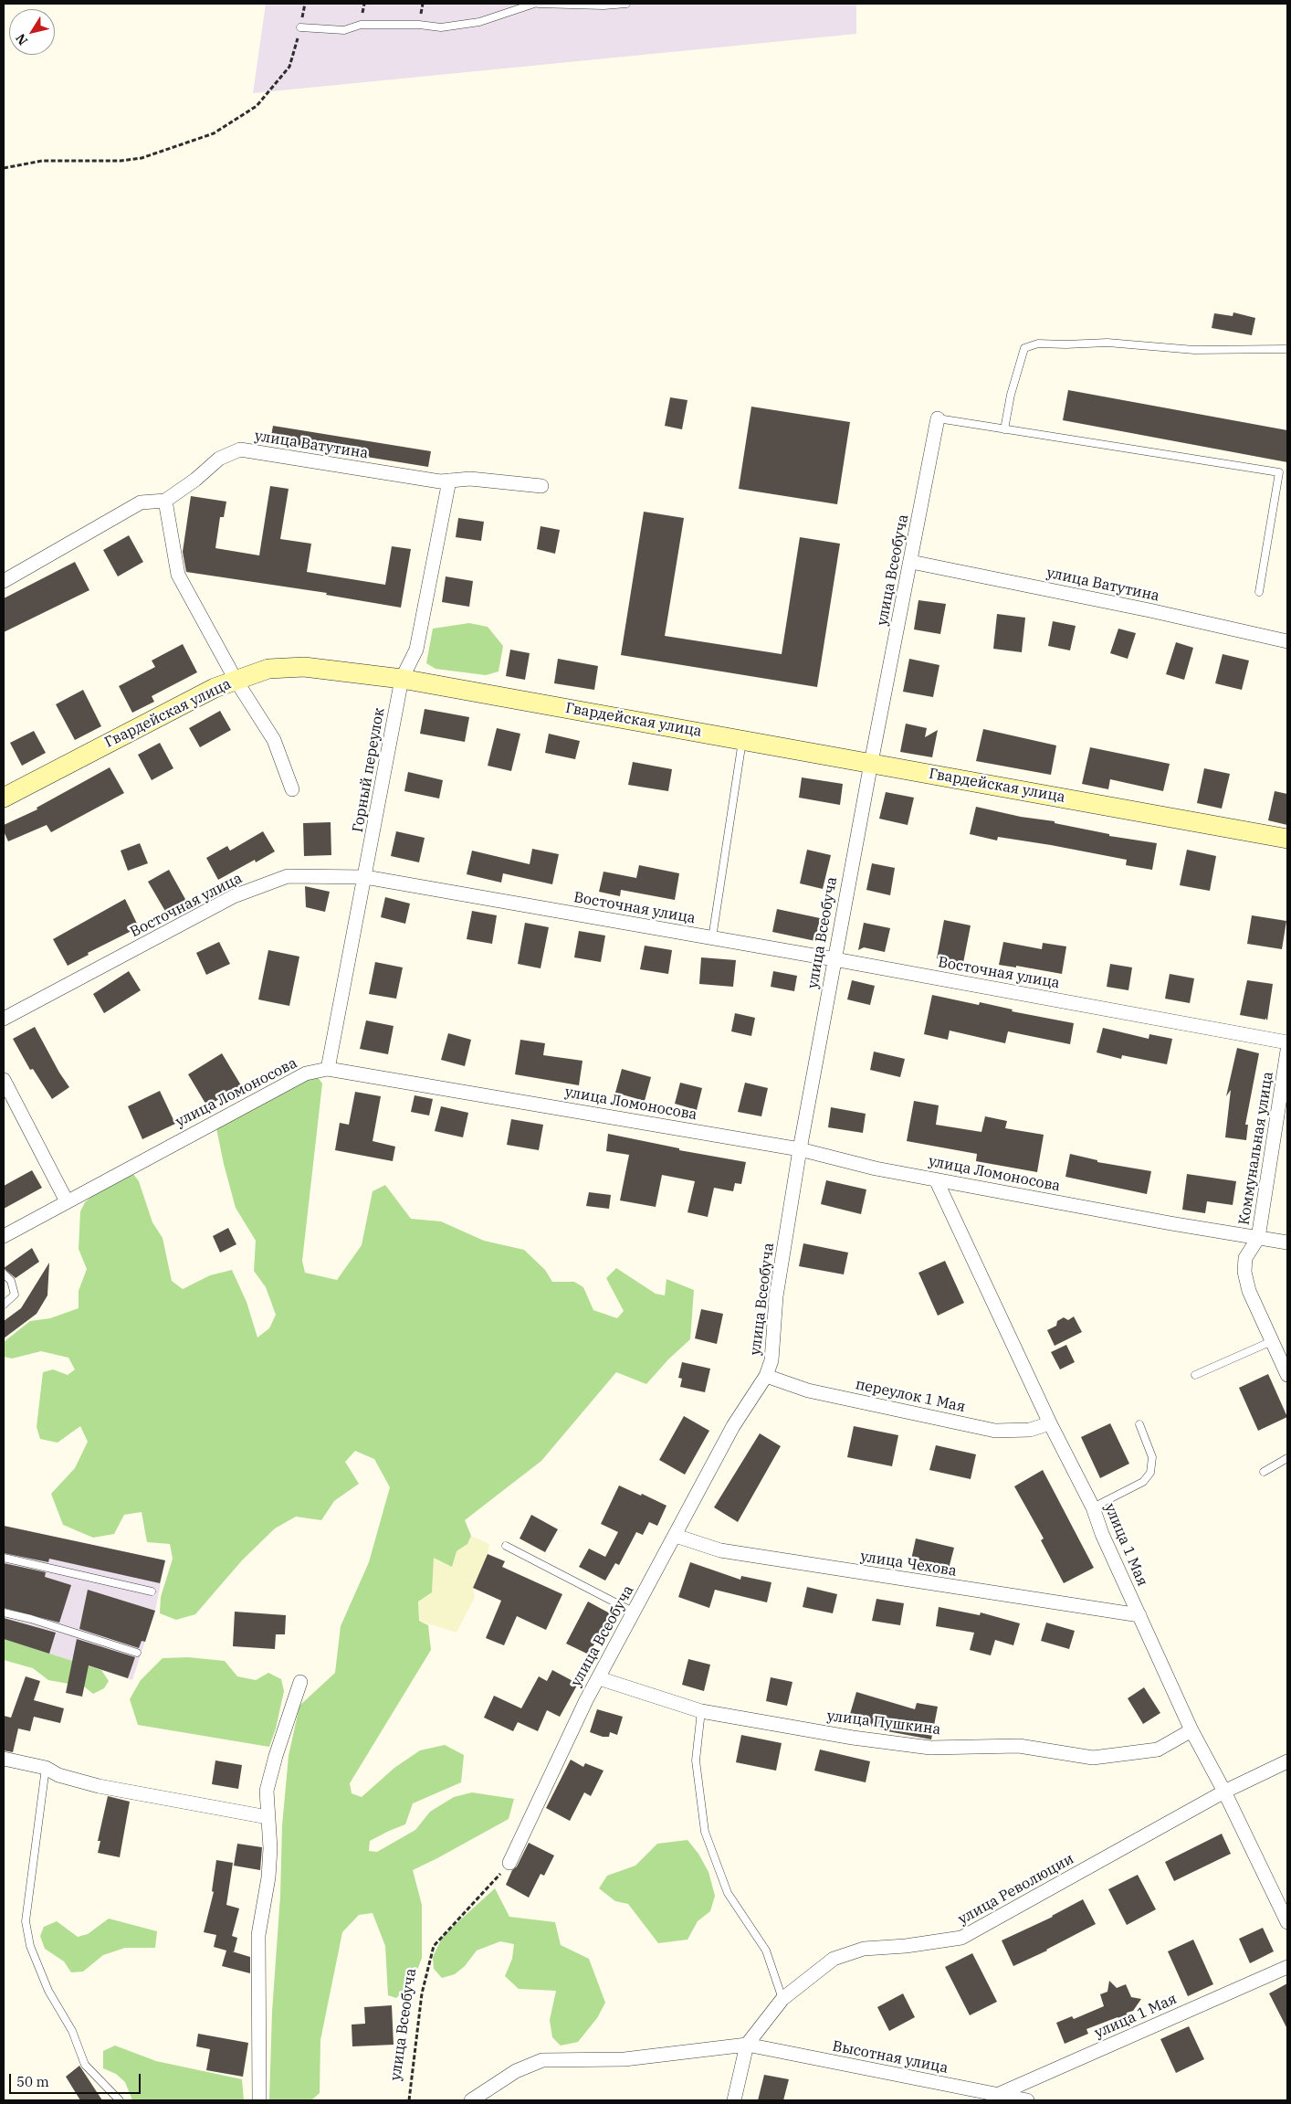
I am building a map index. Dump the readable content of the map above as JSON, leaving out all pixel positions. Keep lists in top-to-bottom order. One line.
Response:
{"streets":{"street":["улица Ватутина","улица Всеобуча","Гвардейская улица","Горный переулок","Восточная улица","улица Ломоносова","Коммунальная улица","переулок 1 Мая","улица 1 Мая","улица Чехова","улица Пушкина","улица Революции","Высотная улица"]},"crossings":[["улица Ватутина","улица Всеобуча"],["улица Ватутина","Горный переулок"],["улица Всеобуча","Гвардейская улица"],["улица Всеобуча","Восточная улица"],["улица Всеобуча","улица Ломоносова"],["улица Всеобуча","переулок 1 Мая"],["улица Всеобуча","улица Чехова"],["улица Всеобуча","улица Пушкина"],["Гвардейская улица","Горный переулок"],["Горный переулок","Восточная улица"],["Горный переулок","улица Ломоносова"],["улица Ломоносова","Коммунальная улица"],["улица Ломоносова","улица 1 Мая"],["переулок 1 Мая","улица 1 Мая"],["улица 1 Мая","улица Чехова"],["улица 1 Мая","улица Пушкина"],["улица 1 Мая","улица Революции"],["улица 1 Мая","Высотная улица"],["улица Революции","Высотная улица"]],"scale_bar":"50 m","north":"bottom left"}
